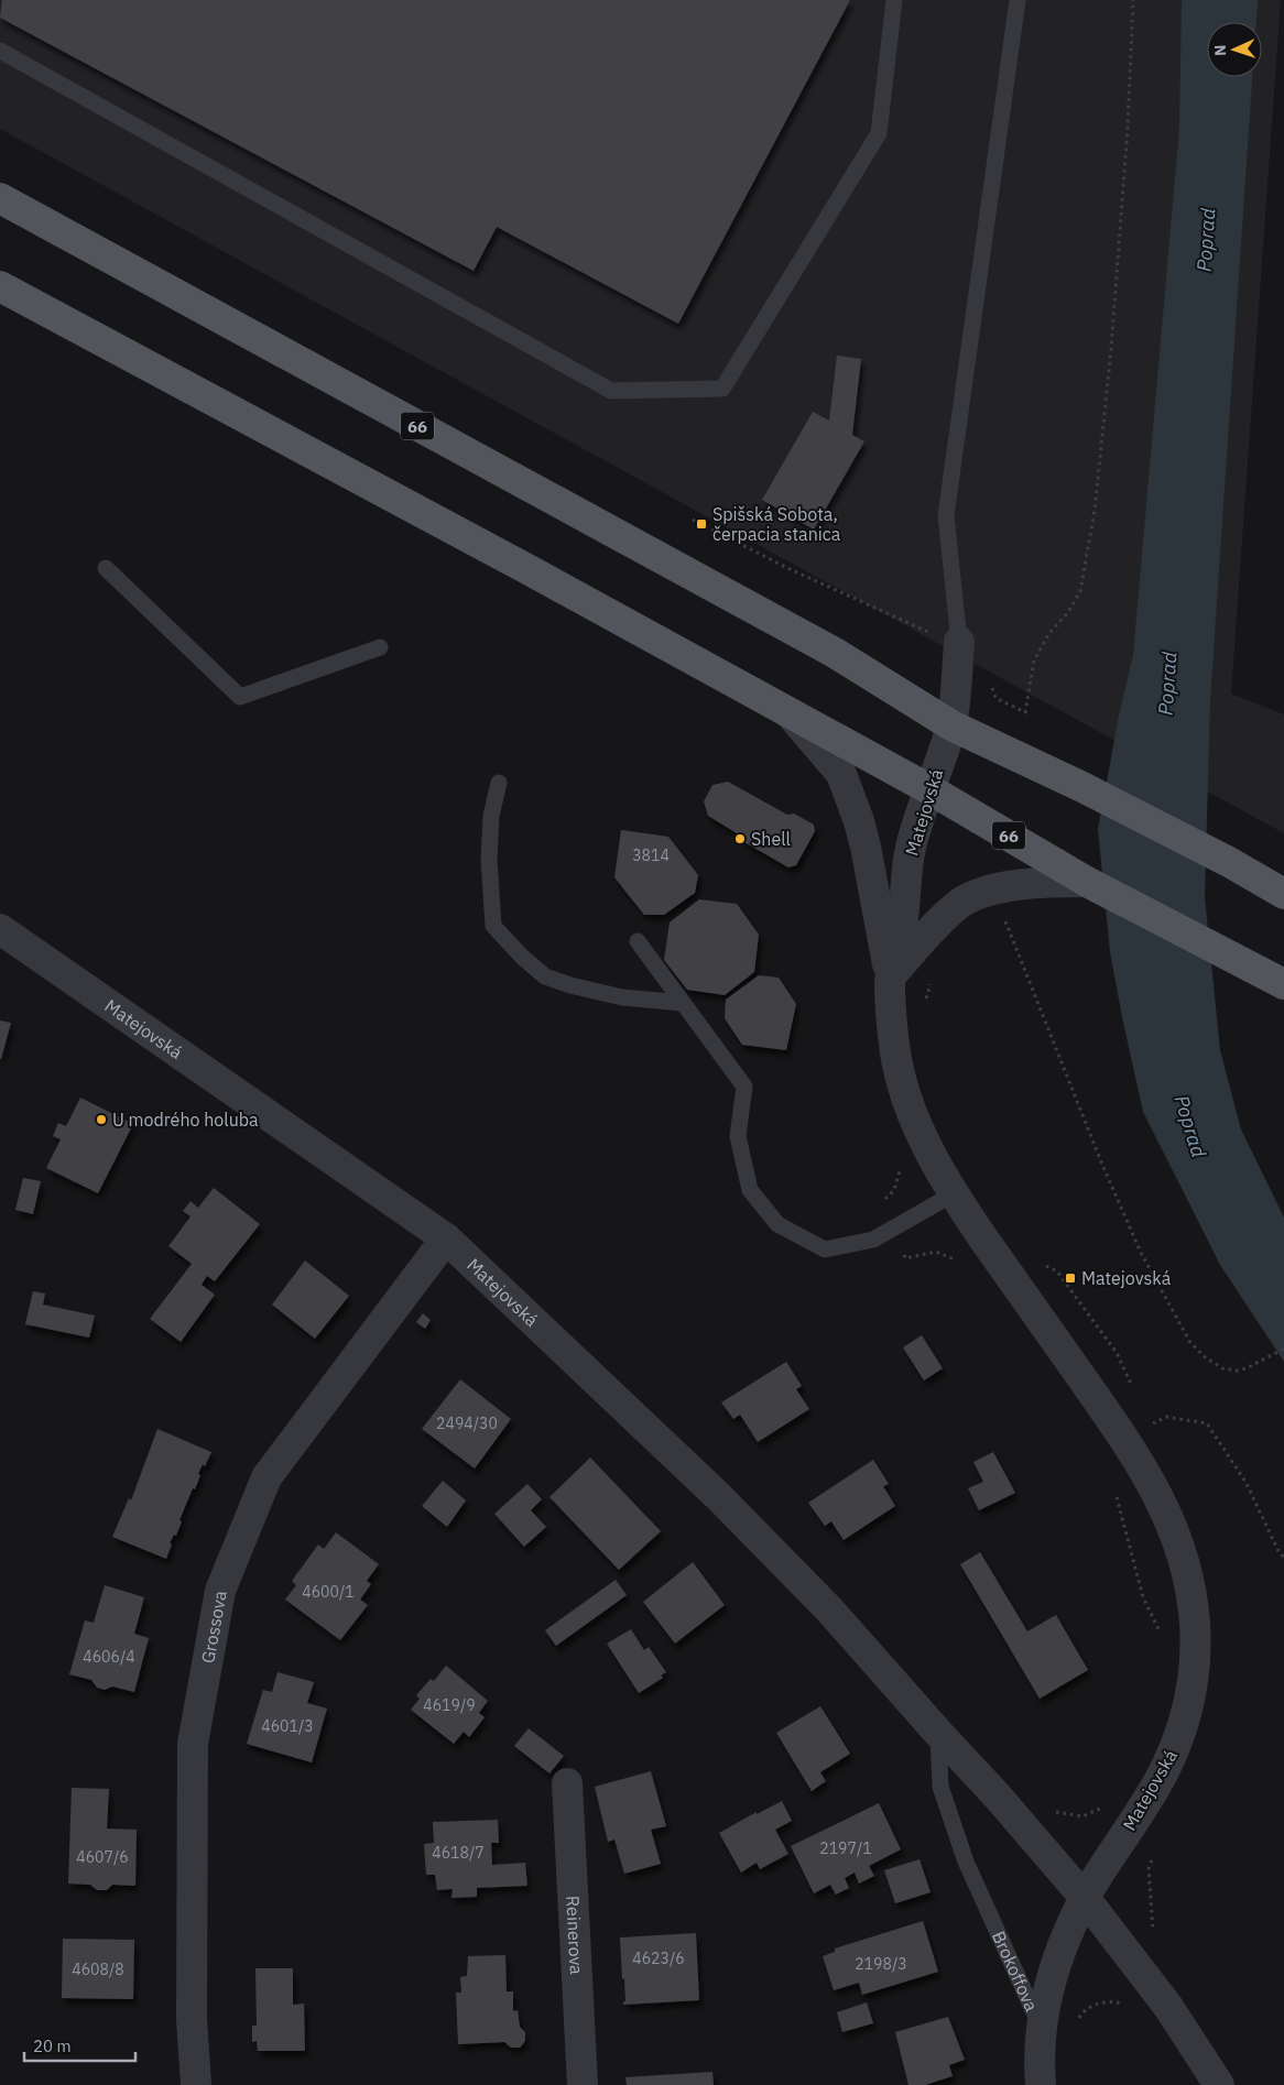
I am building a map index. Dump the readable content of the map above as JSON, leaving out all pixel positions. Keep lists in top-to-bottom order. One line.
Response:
{"streets":{"main road":["66"],"street":["Matejovská","Grossova","Reinerova","Brokoffova"]},"crossings":[["66","Matejovská"],["Matejovská","Grossova"],["Matejovská","Brokoffova"]],"water":["Poprad"],"places":{"transit":["Spišská Sobota, čerpacia stanica","Matejovská"],"other":["Shell","U modrého holuba"]},"house_numbers":["3814","2494/30","4600/1","4606/4","4619/9","4601/3","2197/1","4618/7","4607/6","4623/6","2198/3","4608/8"],"scale_bar":"20 m","north":"left"}
